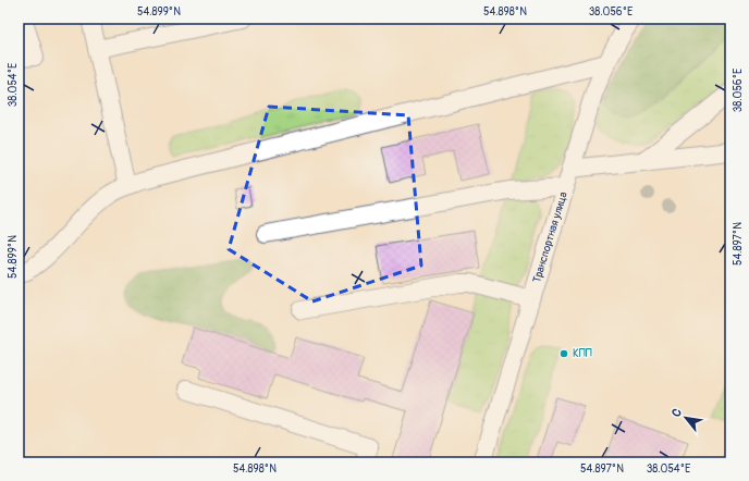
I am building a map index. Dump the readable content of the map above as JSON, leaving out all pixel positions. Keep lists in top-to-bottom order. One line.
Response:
{"streets":{"street":["Транспортная улица"]},"places":["КПП"],"north":"top left","coordinates":["54.899°N","54.898°N","38.056°E","38.054°E","54.897°N"]}
